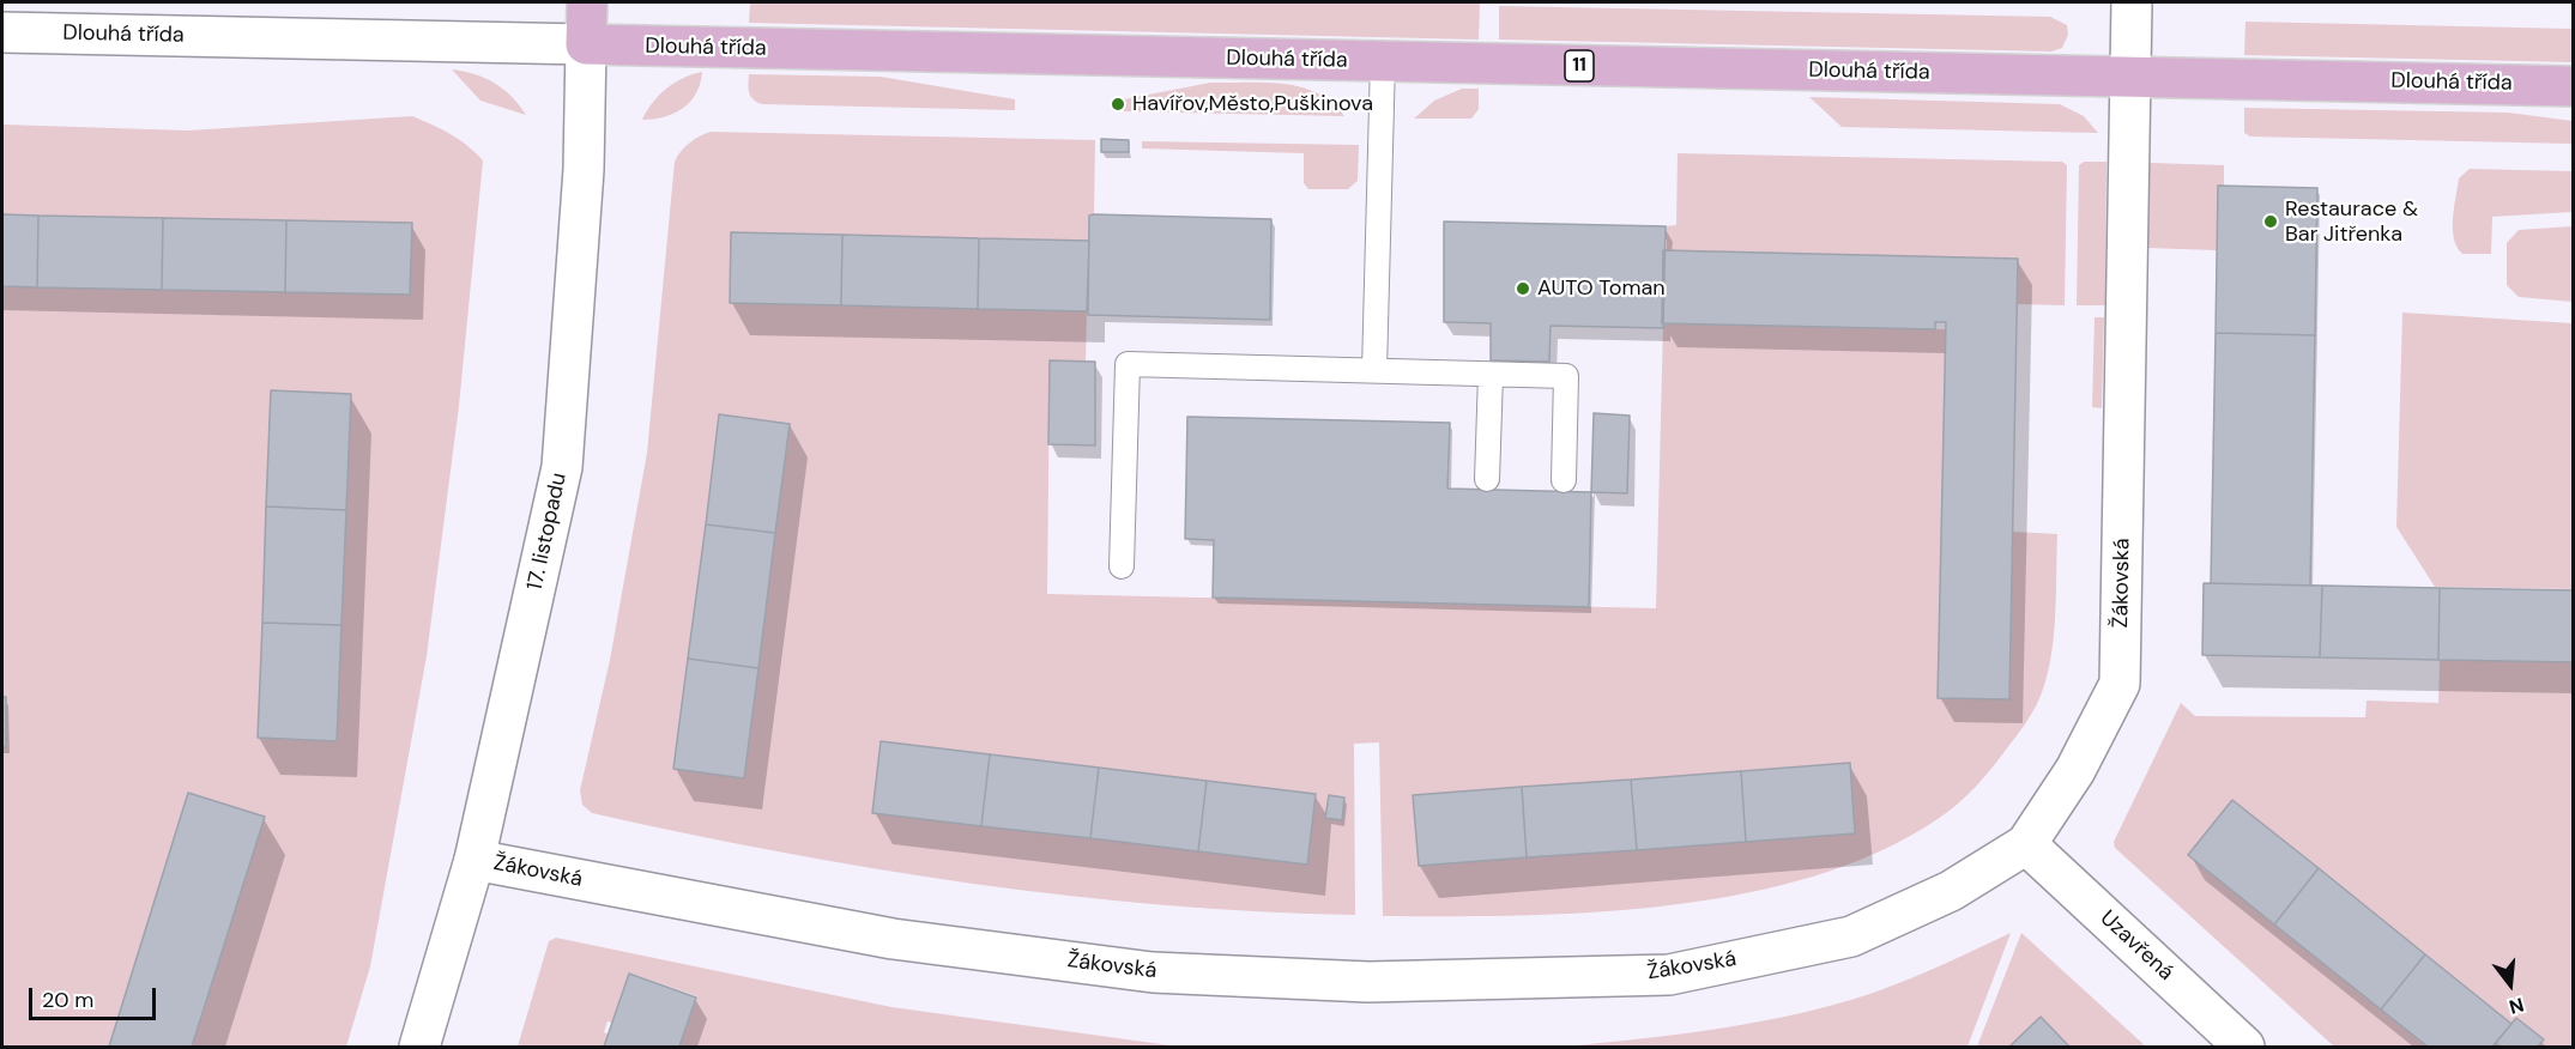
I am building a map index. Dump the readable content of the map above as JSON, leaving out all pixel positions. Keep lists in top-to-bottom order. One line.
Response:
{"streets":{"main road":["Dlouhá třída","11","17. listopadu"],"street":["Žákovská","Uzavřená"]},"crossings":[["Dlouhá třída","17. listopadu"],["Dlouhá třída","Žákovská"],["17. listopadu","Žákovská"],["Žákovská","Uzavřená"]],"places":["Havířov,Město,Puškinova","Restaurace & Bar Jitřenka","AUTO Toman"],"scale_bar":"20 m","north":"bottom"}
